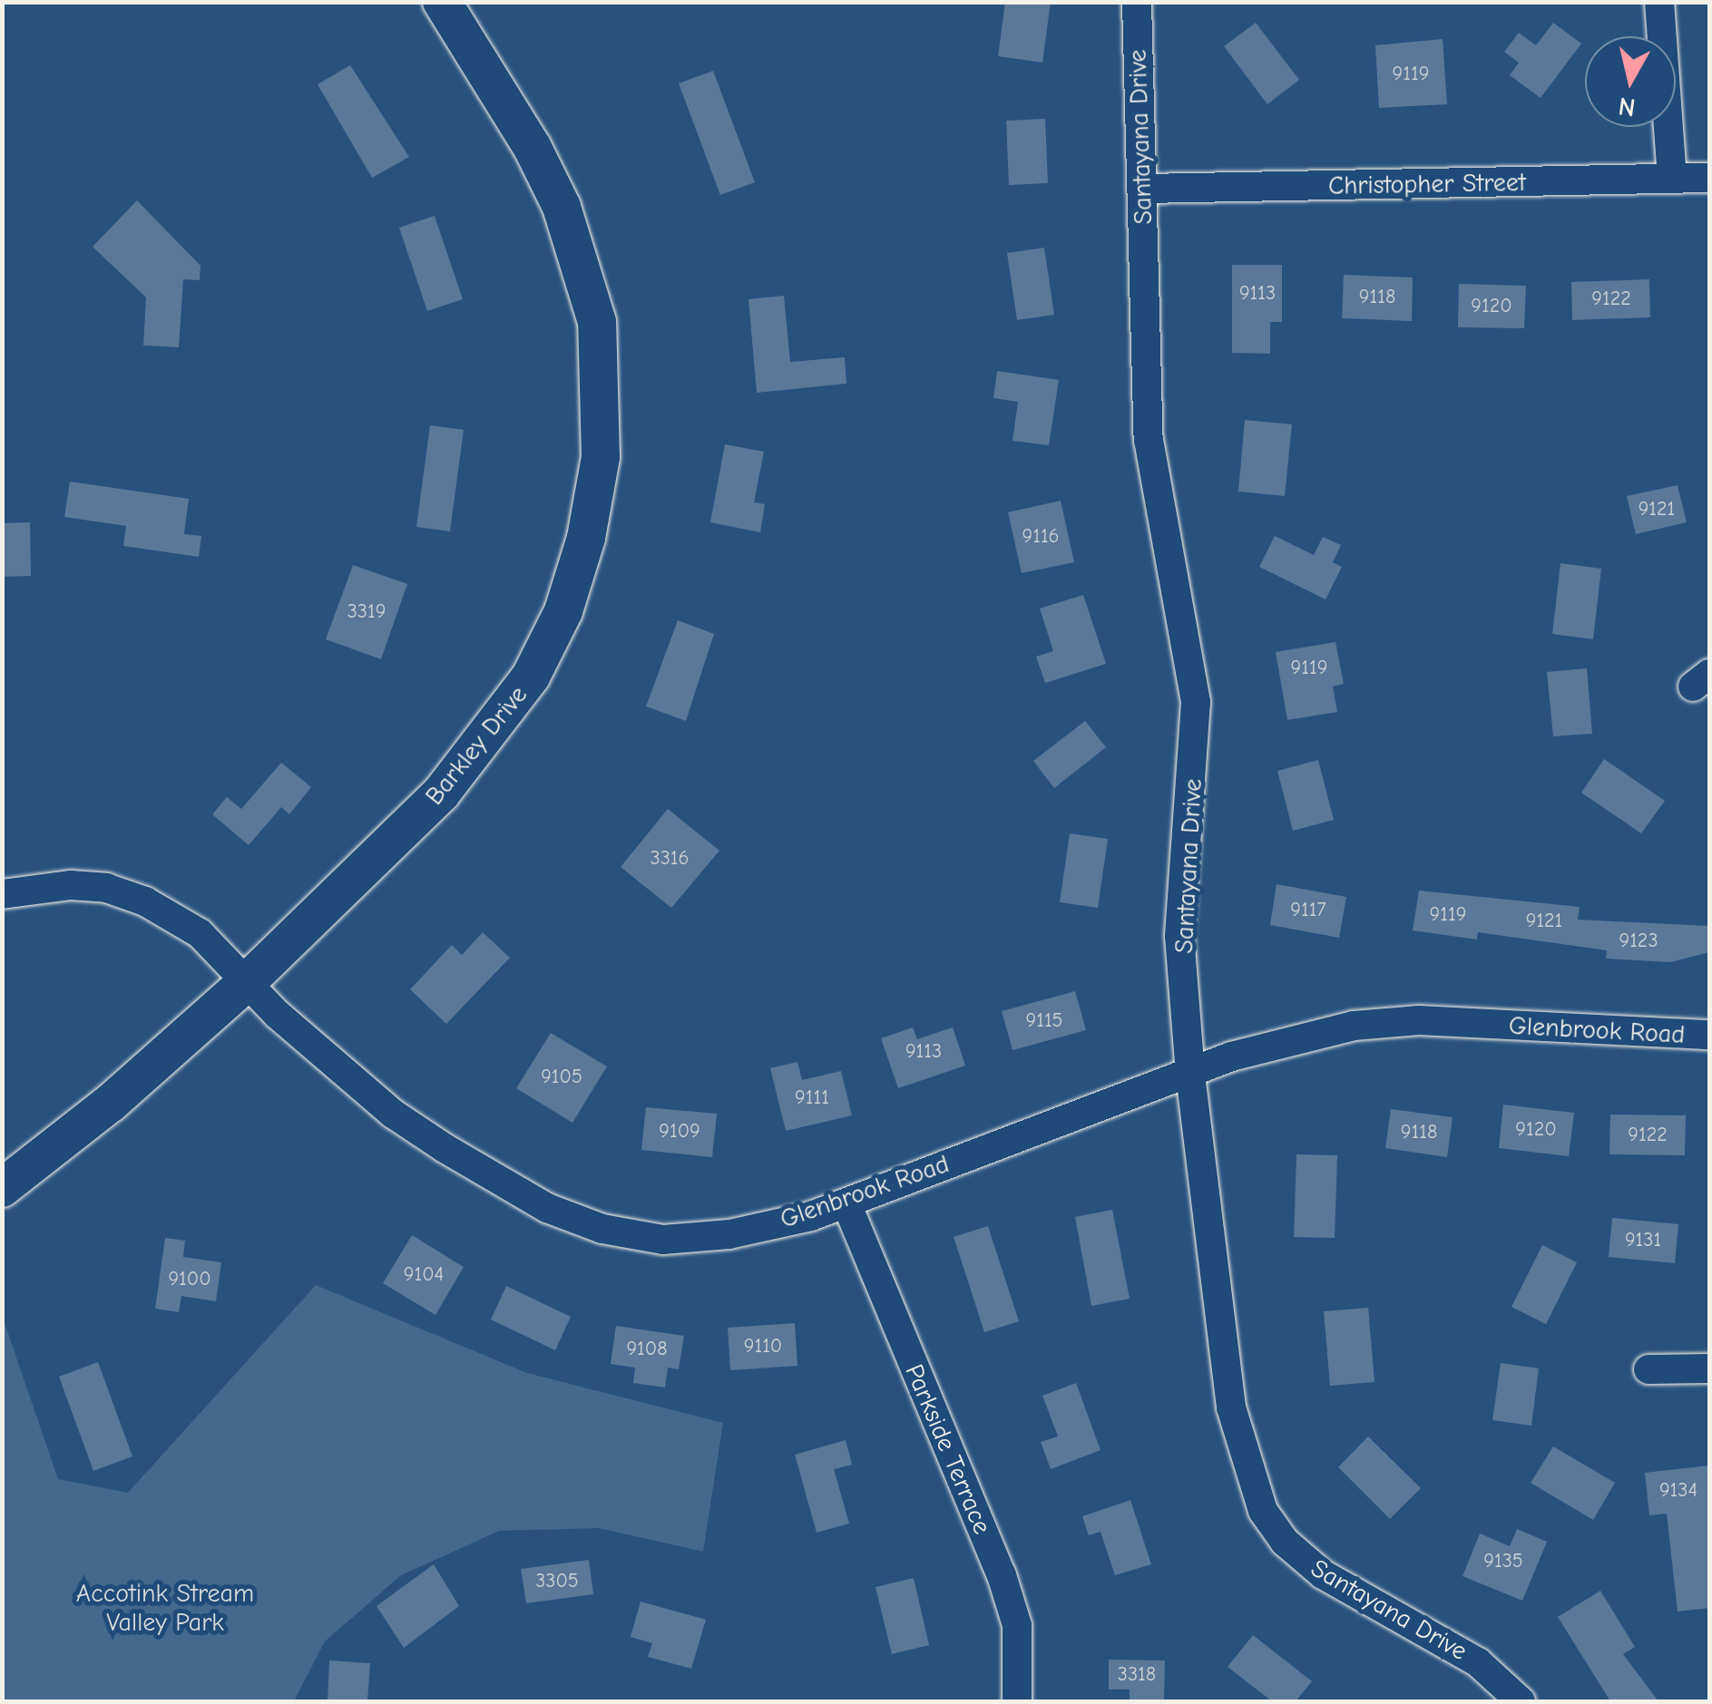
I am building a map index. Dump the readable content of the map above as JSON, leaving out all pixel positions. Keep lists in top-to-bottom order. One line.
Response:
{"streets":{"street":["Santayana Drive","Christopher Street","Barkley Drive","Glenbrook Road","Parkside Terrace"]},"crossings":[["Santayana Drive","Christopher Street"],["Santayana Drive","Glenbrook Road"],["Barkley Drive","Glenbrook Road"],["Glenbrook Road","Parkside Terrace"]],"parks":["Accotink Stream Valley Park"],"house_numbers":["9119","9113","9118","9122","9120","9121","9116","3319","9119","3316","9117","9119","9121","9123","9115","9113","9105","9111","9120","9109","9118","9122","9131","9104","9100","9110","9108","9134","9135","3305","3318"],"north":"bottom"}
